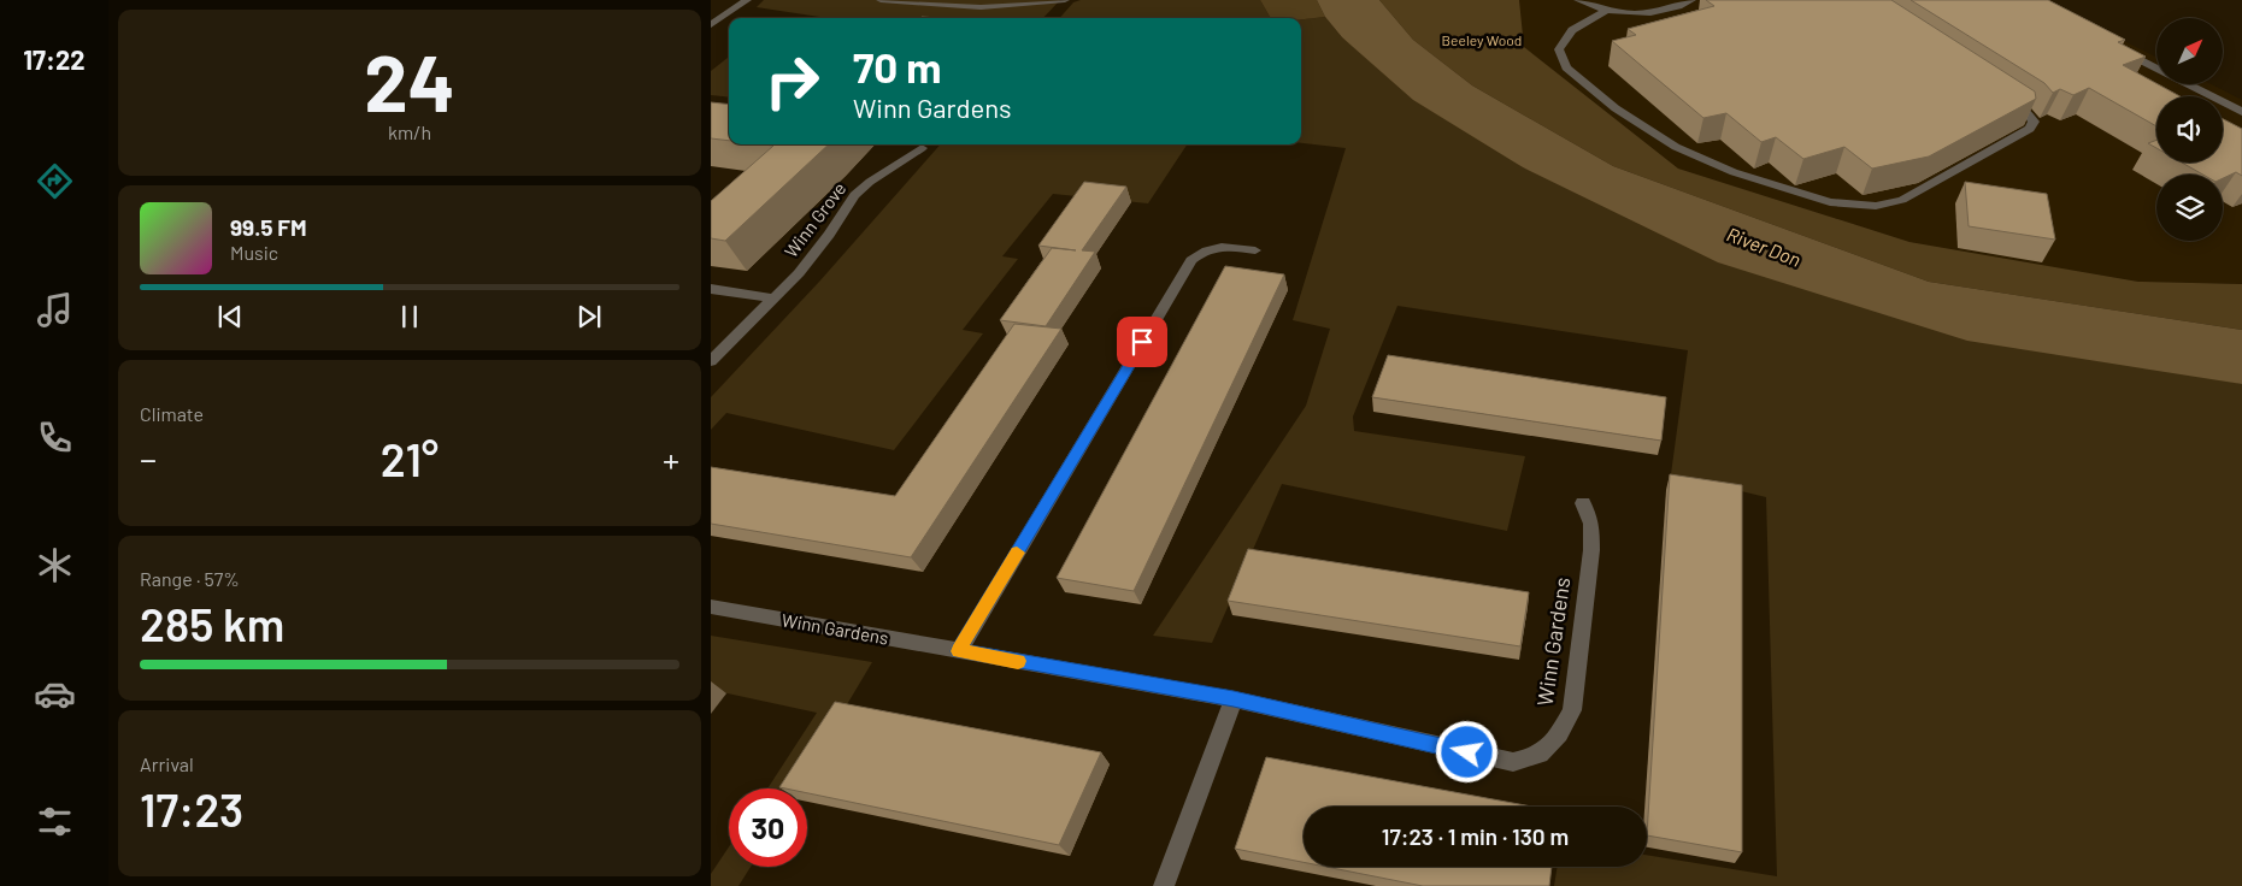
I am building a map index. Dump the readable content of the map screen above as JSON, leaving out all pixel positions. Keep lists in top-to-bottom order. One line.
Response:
{"streets":{"street":["Winn Grove","Winn Gardens"]},"water":["River Don"],"parks":["Beeley Wood"],"north":"top right","page":{"tabs":"17:22","tile":[["24","km/h"],"Climate",["Range · 57%","285 km"],["Arrival","17:23"]],"turn":["70 m","Winn Gardens"],"song":["99.5 FM","Music"],"heat":["−","21°","+"],"limit":"30","trip":"17:23 · 1 min · 130 m"}}
